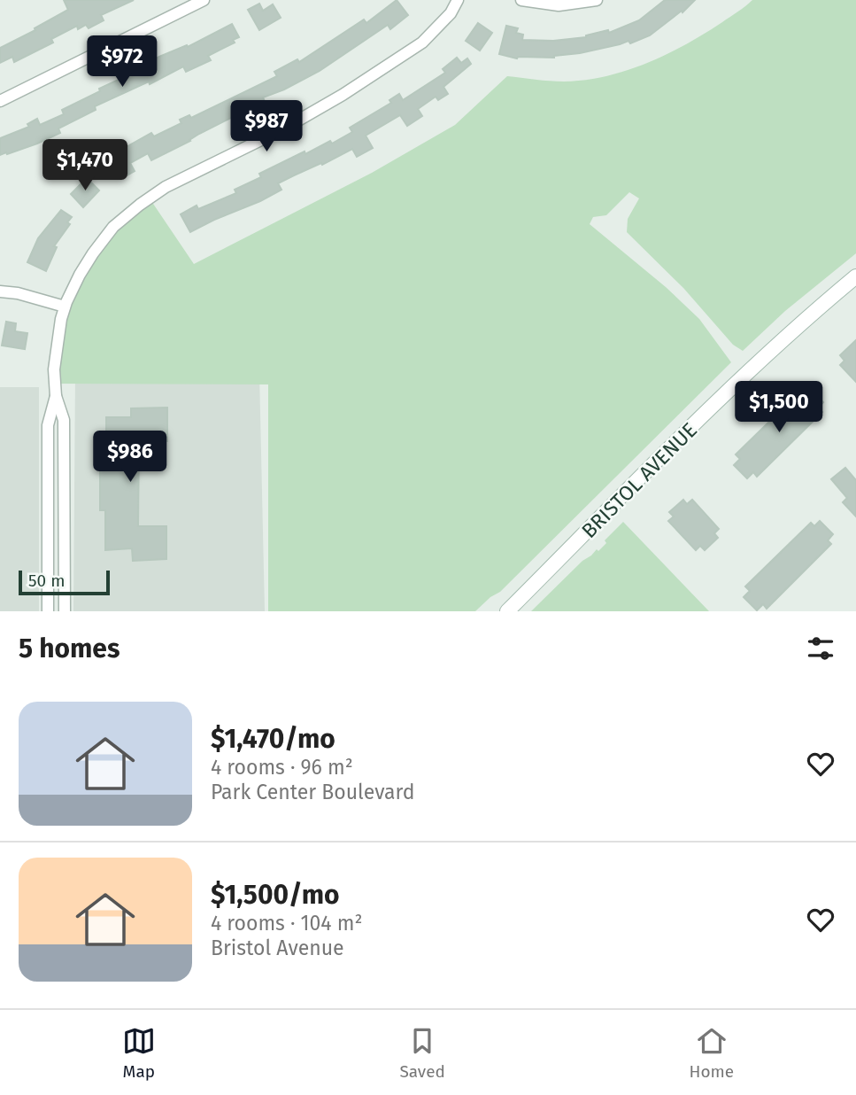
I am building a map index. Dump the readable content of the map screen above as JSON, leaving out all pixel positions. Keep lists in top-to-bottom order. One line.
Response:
{"streets":{"street":["BRISTOL AVENUE"]},"scale_bar":"50 m","page":{"price":["$972","$987","$1,470","$1,500","$986"],"scale":"50 m","heading":"5 homes","list":[{"name":"$1,470/mo","note":"4 rooms · 96 m² · Park Center Boulevard"},{"name":"$1,500/mo","note":"4 rooms · 104 m² · Bristol Avenue"}],"tabs":["Map","Saved","Home"]}}
